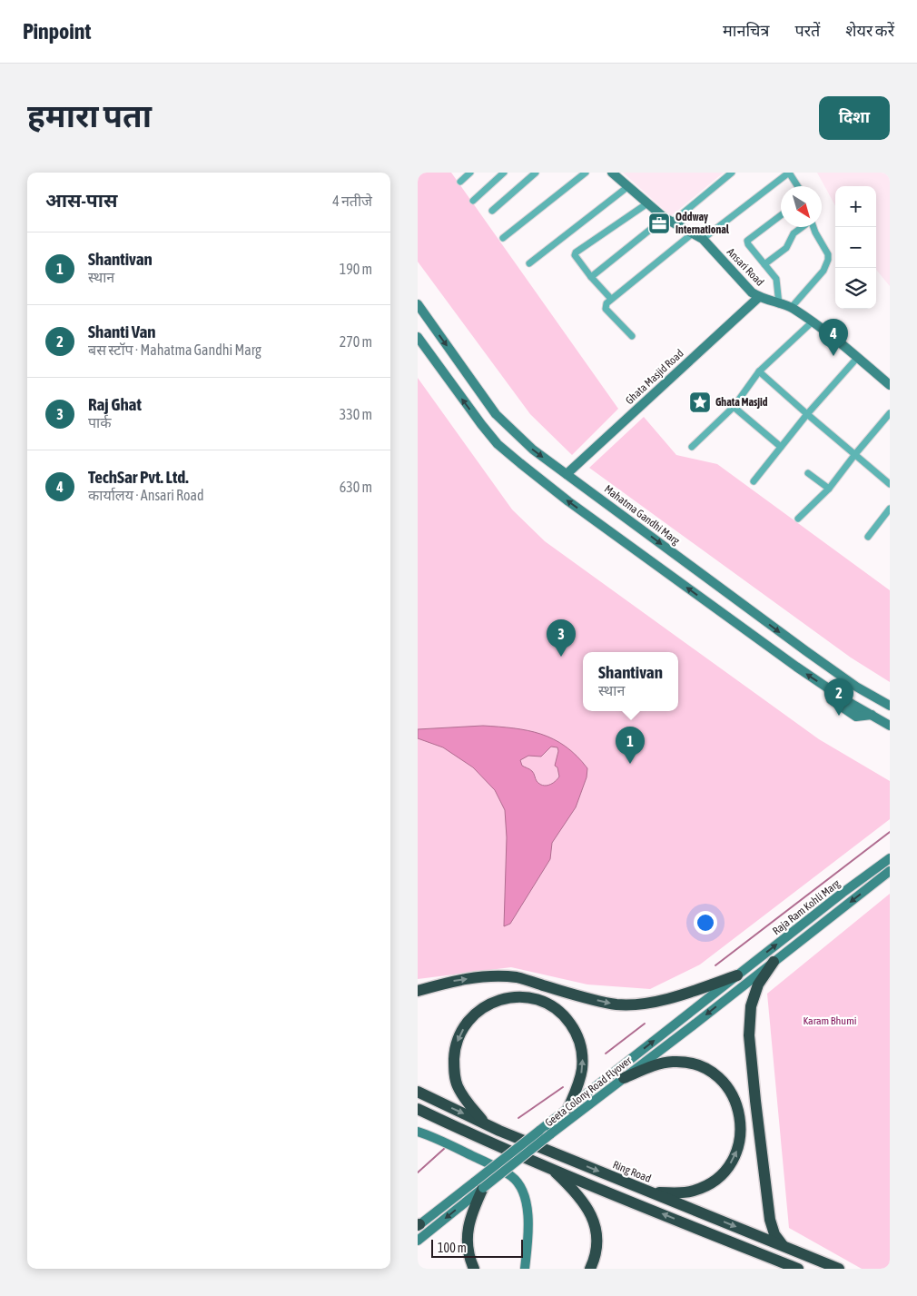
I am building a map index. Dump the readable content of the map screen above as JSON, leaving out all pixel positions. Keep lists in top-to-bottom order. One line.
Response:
{"streets":{"highway":["Ring Road"],"main road":["Ansari Road","Ghata Masjid Road","Mahatma Gandhi Marg","Raja Ram Kohli Marg","Geeta Colony Road Flyover"]},"crossings":[["Ansari Road","Ghata Masjid Road"],["Ghata Masjid Road","Mahatma Gandhi Marg"],["Raja Ram Kohli Marg","Geeta Colony Road Flyover"]],"parks":["Karam Bhumi"],"places":{"office":["Oddway International"],"place":["Ghata Masjid"]},"scale_bar":"100 m","north":"bottom right","page":{"header":"Pinpoint","nav":["मानचित्र","परतें","शेयर करें"],"buttons":"दिशा","title":"हमारा पता","heading":["आस-पास","4 नतीजे"],"map_buttons":["+","−"],"list":[{"mark":"1","name":"Shantivan","note":"स्थान","value":"190 m"},{"mark":"2","name":"Shanti Van","note":"बस स्टॉप · Mahatma Gandhi Marg","value":"270 m"},{"mark":"3","name":"Raj Ghat","note":"पार्क","value":"330 m"},{"mark":"4","name":"TechSar Pvt. Ltd.","note":"कार्यालय · Ansari Road","value":"630 m"}],"pins":["4","3","2","1"],"popup":["Shantivan","स्थान"],"scale":"100 m"}}
